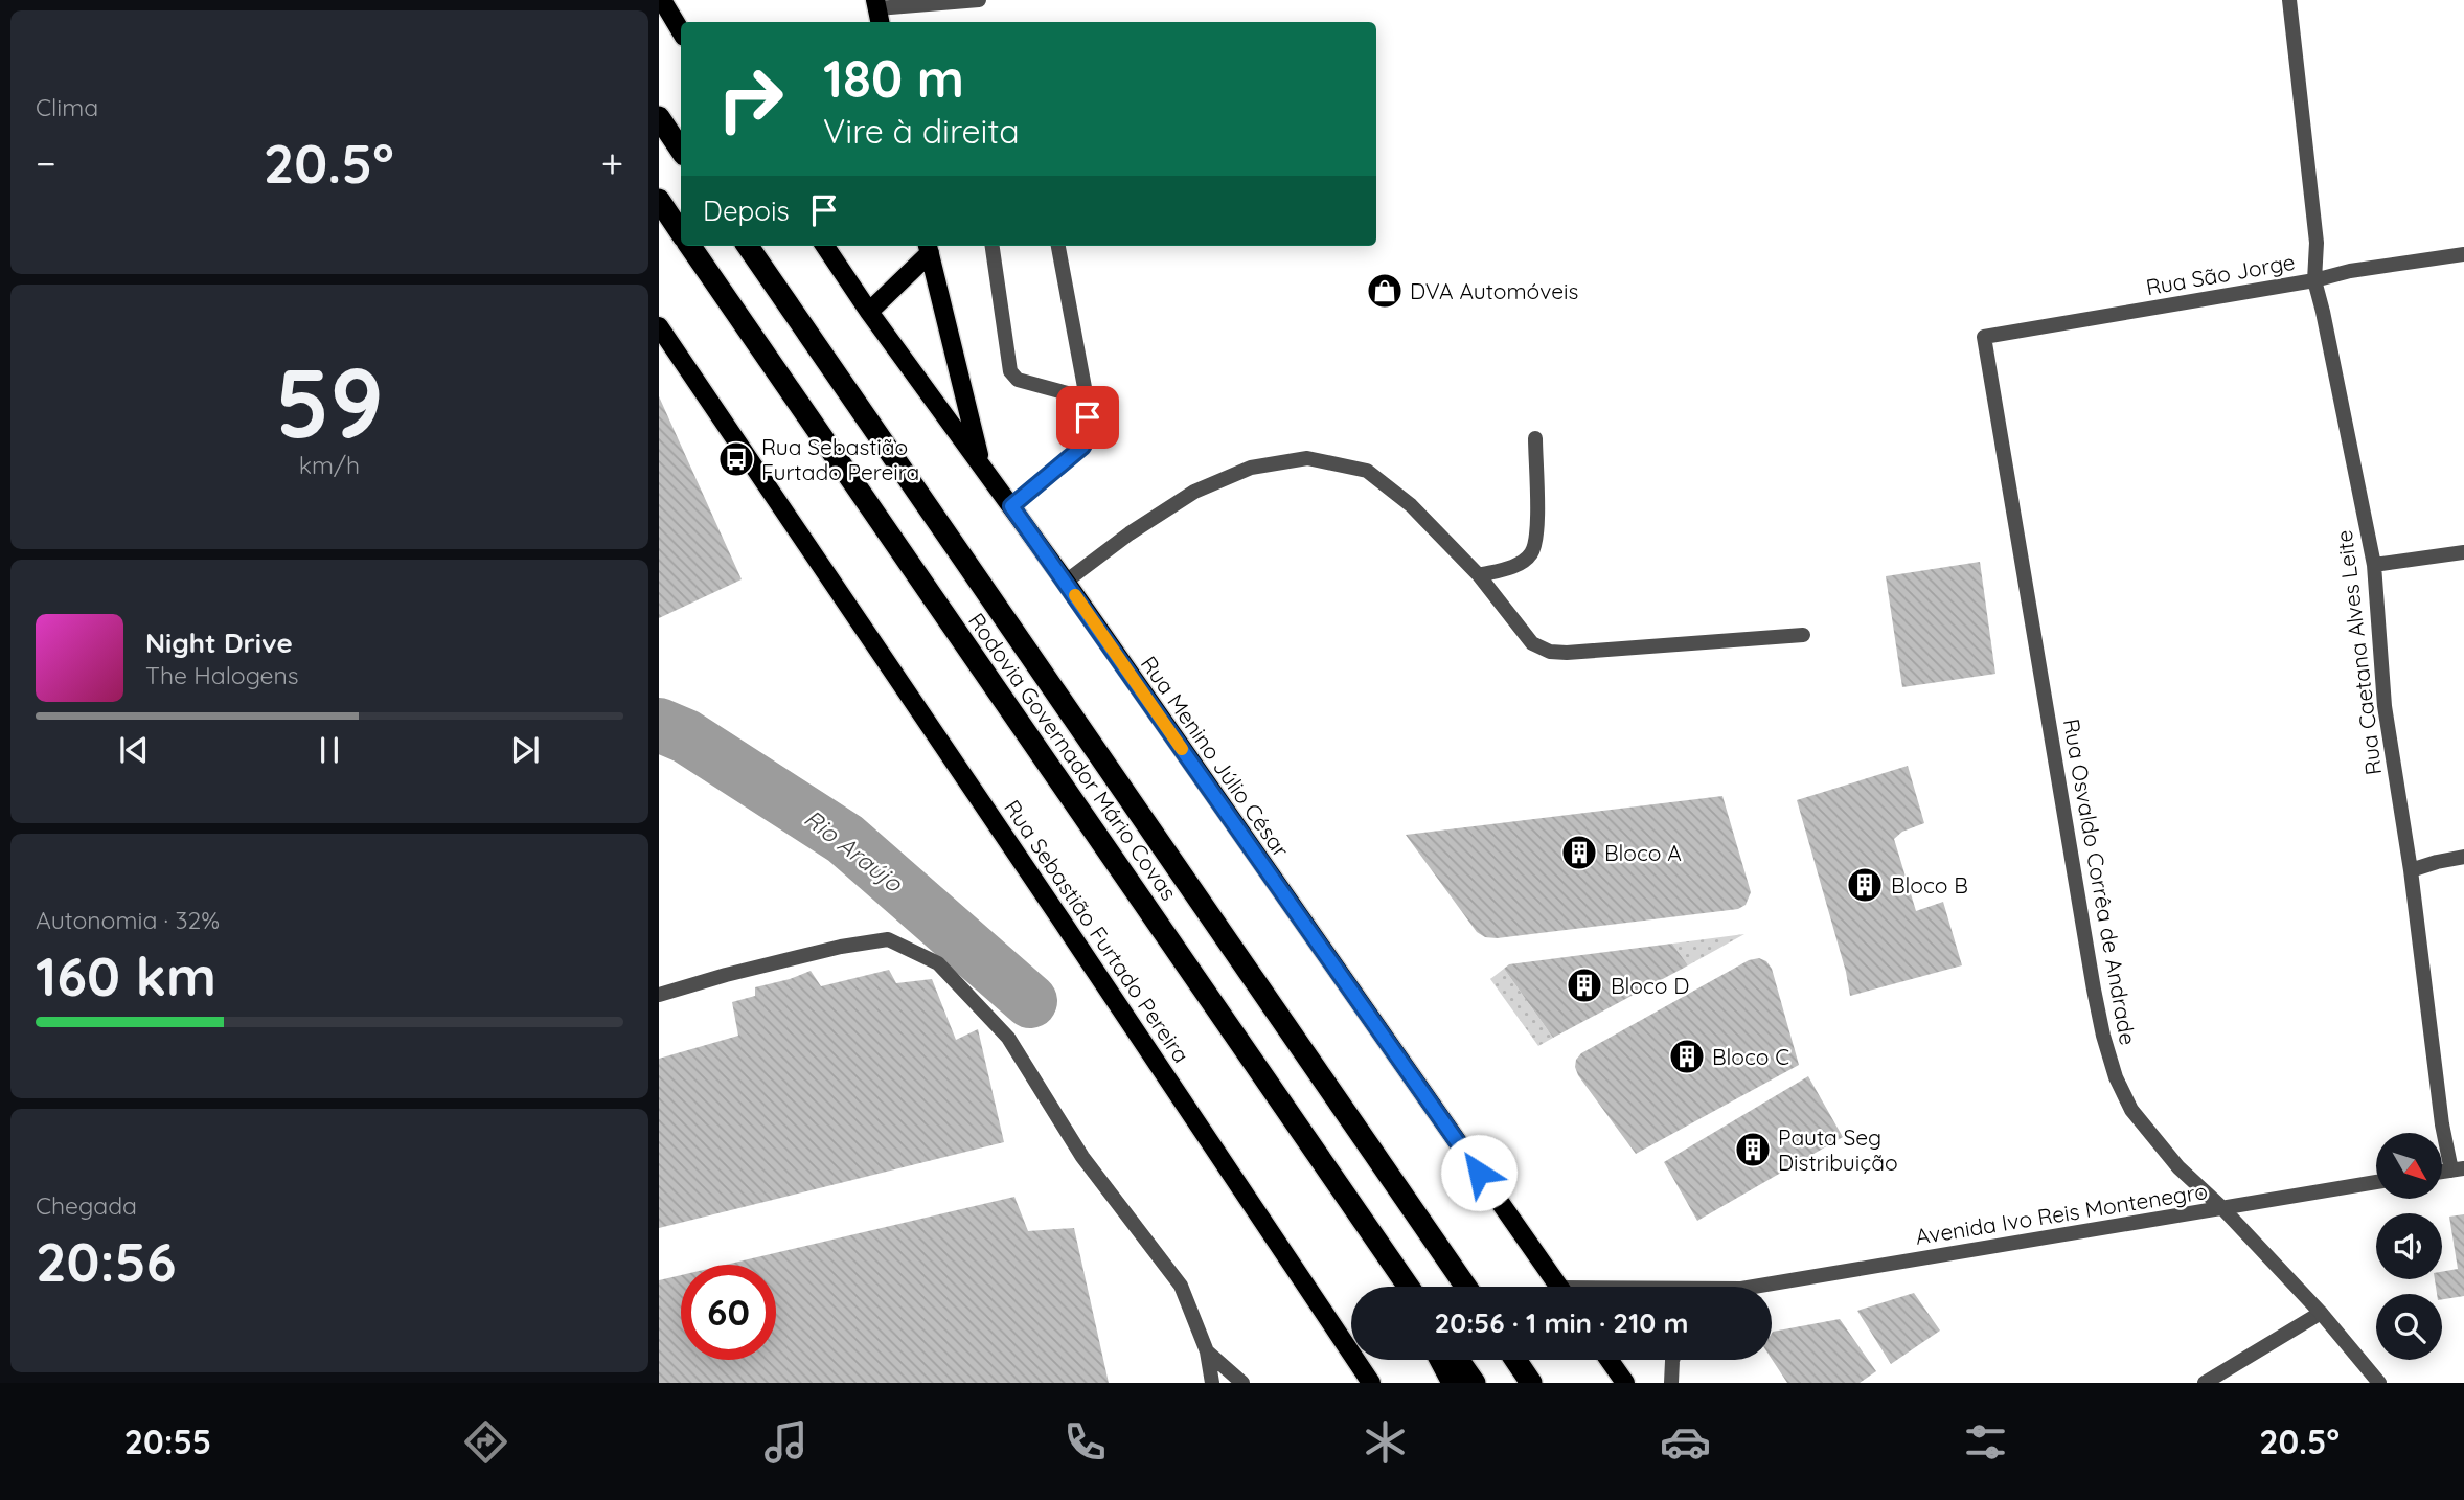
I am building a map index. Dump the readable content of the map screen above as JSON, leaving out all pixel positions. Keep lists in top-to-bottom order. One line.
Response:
{"streets":{"highway":["Rodovia Governador Mário Covas"],"main road":["Rua Menino Júlio César","Rua Sebastião Furtado Pereira"],"street":["Rua São Jorge","Rua Caetana Alves Leite","Rua Osvaldo Corrêa de Andrade","Avenida Ivo Reis Montenegro"]},"crossings":[["Rua São Jorge","Rua Caetana Alves Leite"],["Rua São Jorge","Rua Osvaldo Corrêa de Andrade"],["Rua Osvaldo Corrêa de Andrade","Avenida Ivo Reis Montenegro"]],"water":["Rio Araújo"],"places":{"shop":["DVA Automóveis"],"bus stop":["Rua Sebastião Furtado Pereira"],"building":["Bloco A","Bloco B","Bloco D","Bloco C","Pauta Seg Distribuição"]},"north":"bottom right","page":{"tile":["Clima",["59","km/h"],["Autonomia · 32%","160 km"],["Chegada","20:56"]],"turn":["180 m","Vire à direita"],"heat":["−","20.5°","+"],"then":"Depois","song":["Night Drive","The Halogens"],"limit":"60","trip":"20:56 · 1 min · 210 m","tabs":["20:55","20.5°"]}}
